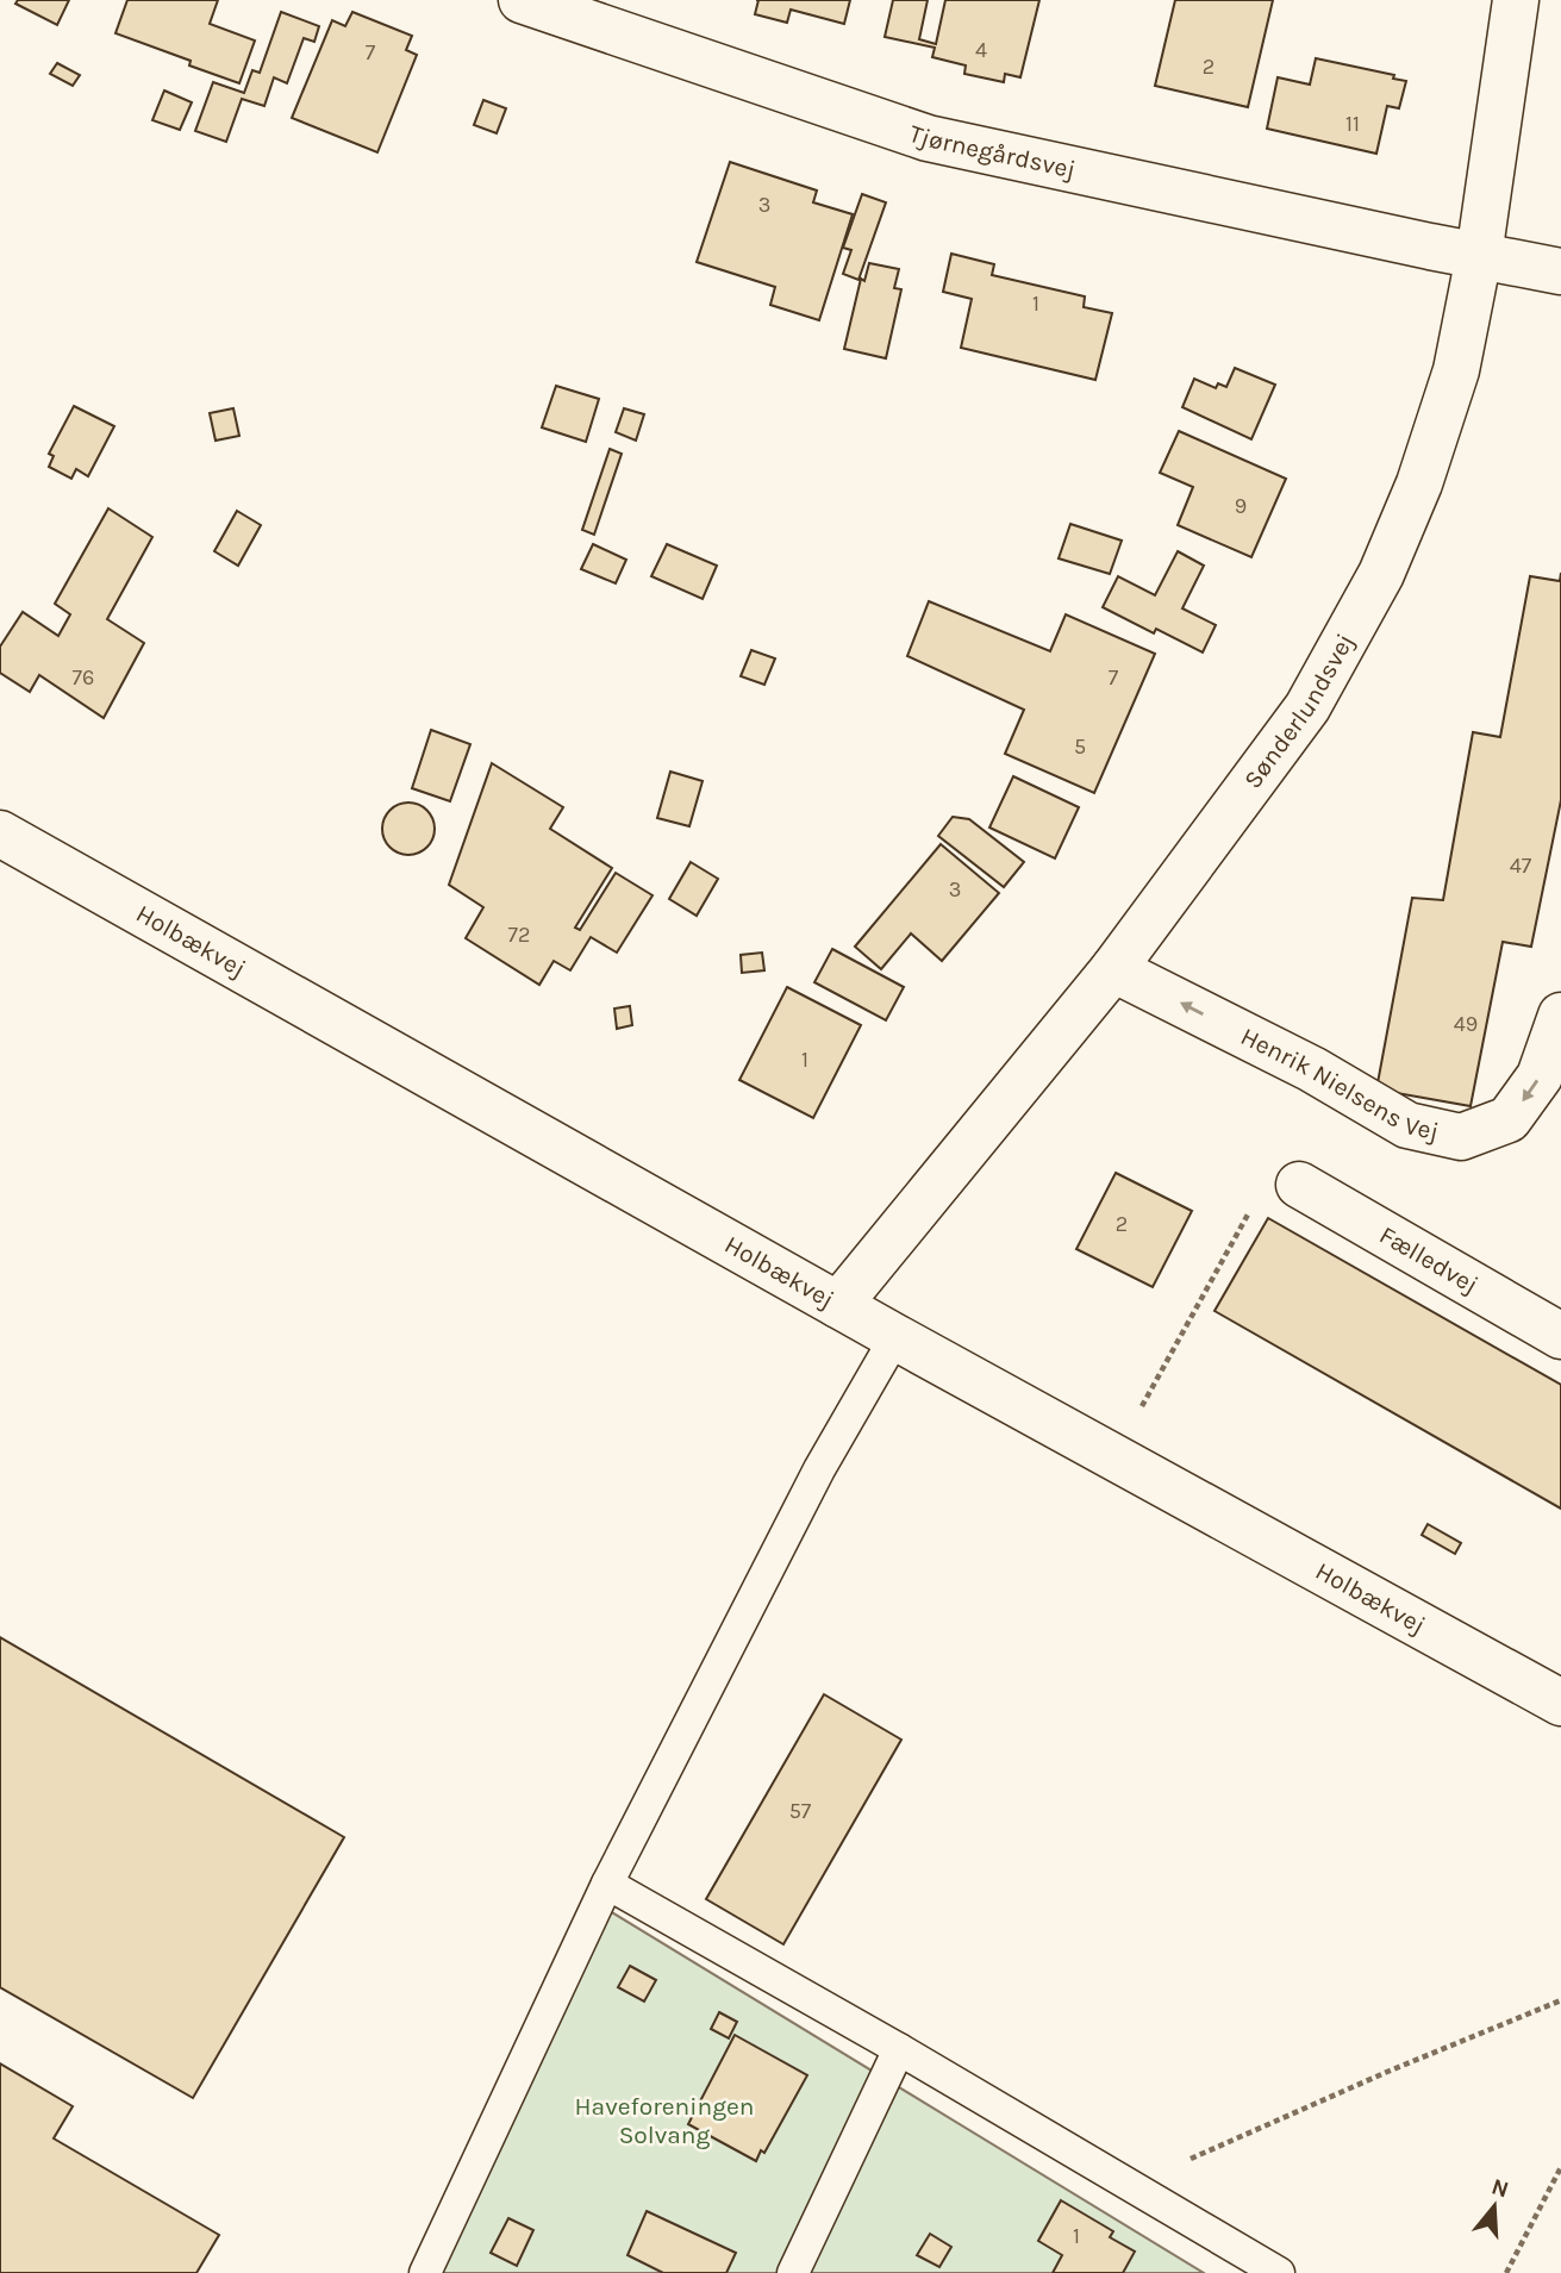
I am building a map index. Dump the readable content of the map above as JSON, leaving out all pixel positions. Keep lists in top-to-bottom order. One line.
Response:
{"streets":{"street":["Tjørnegårdsvej","Sønderlundsvej","Holbækvej","Henrik Nielsens Vej","Fælledvej"]},"crossings":[["Tjørnegårdsvej","Sønderlundsvej"],["Sønderlundsvej","Holbækvej"],["Sønderlundsvej","Henrik Nielsens Vej"]],"one_way":["Henrik Nielsens Vej"],"parks":["Haveforeningen Solvang"],"house_numbers":["4","7","2","11","3","1","9","76","7","5","47","3","72","49","1","2","57","1"],"north":"top"}
